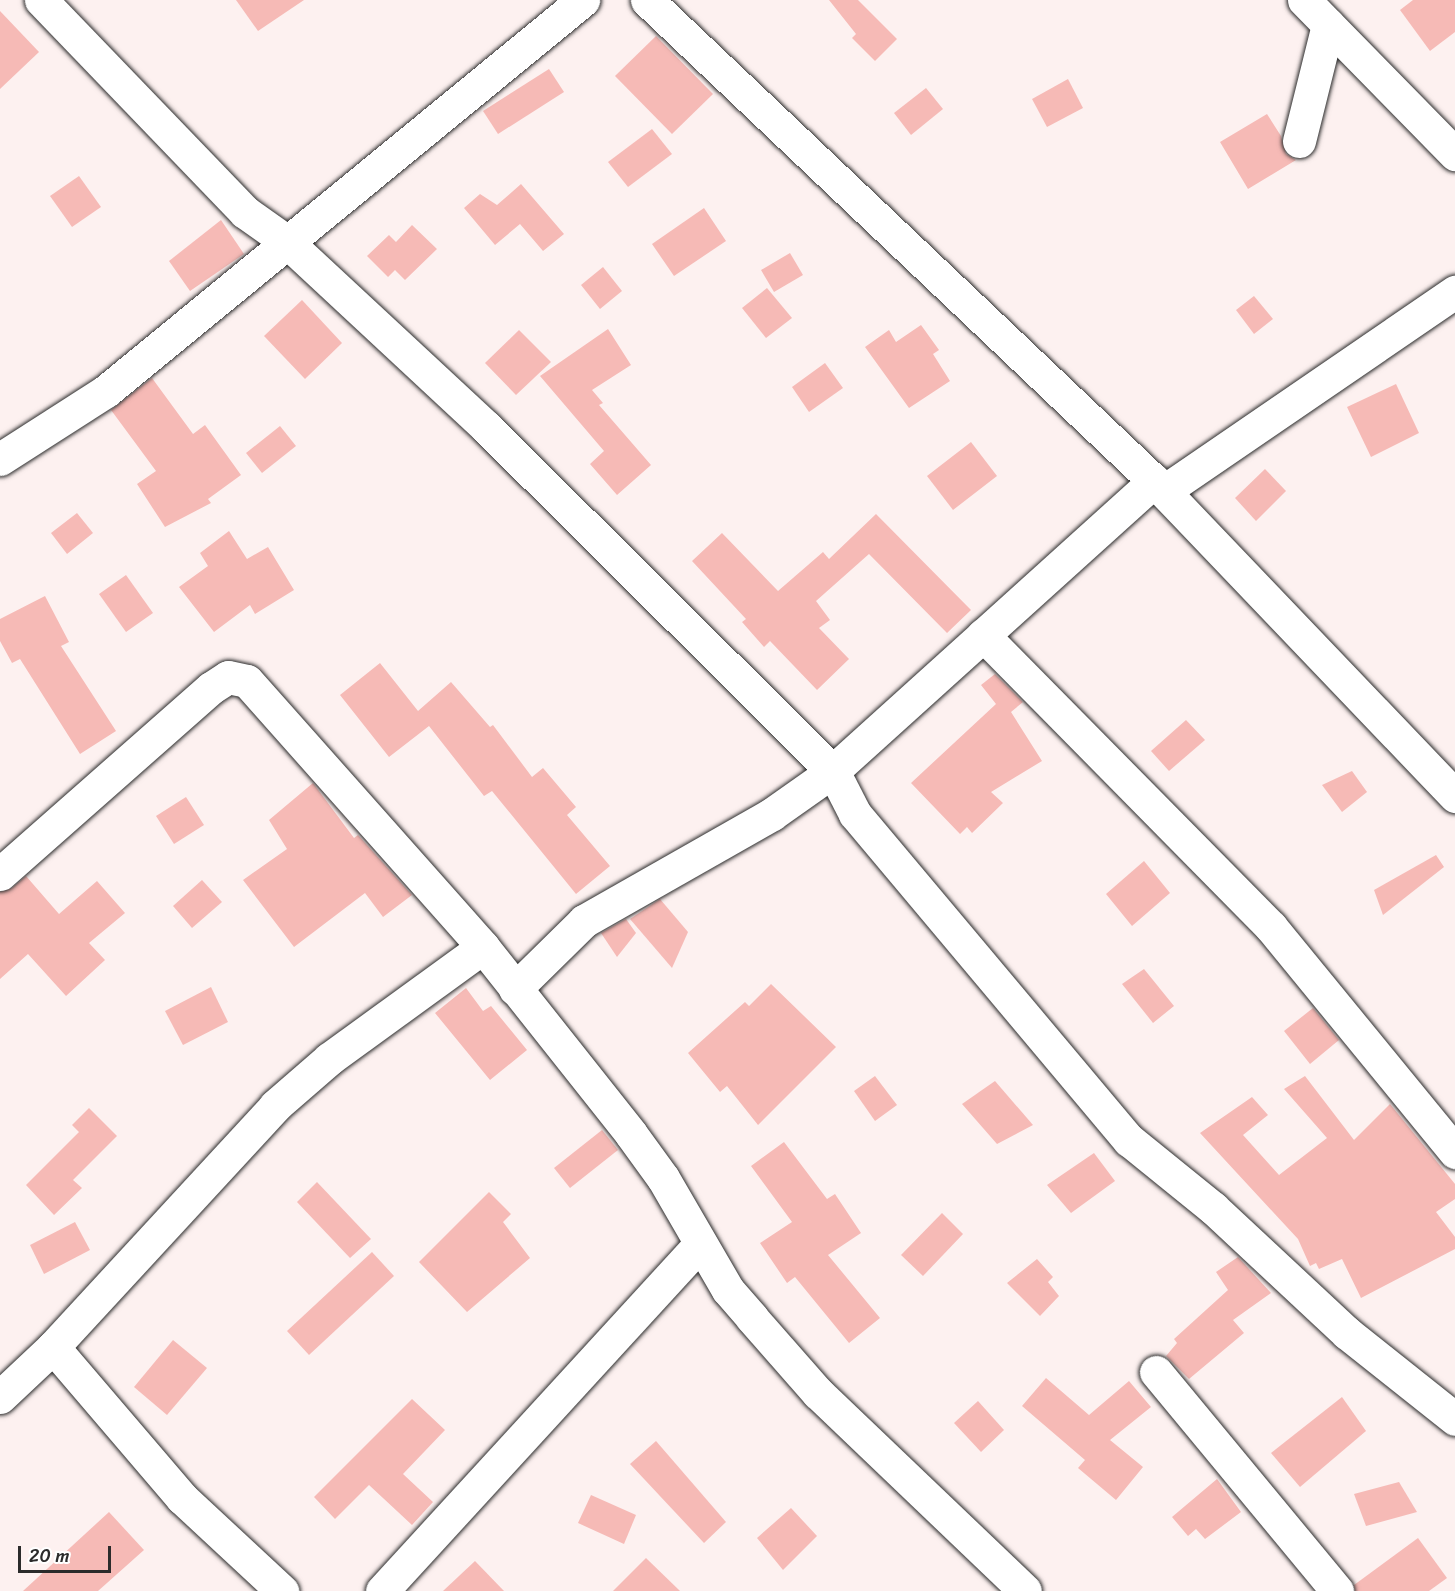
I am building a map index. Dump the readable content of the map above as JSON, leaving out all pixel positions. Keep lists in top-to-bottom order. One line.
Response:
{"scale_bar":"20 m"}
